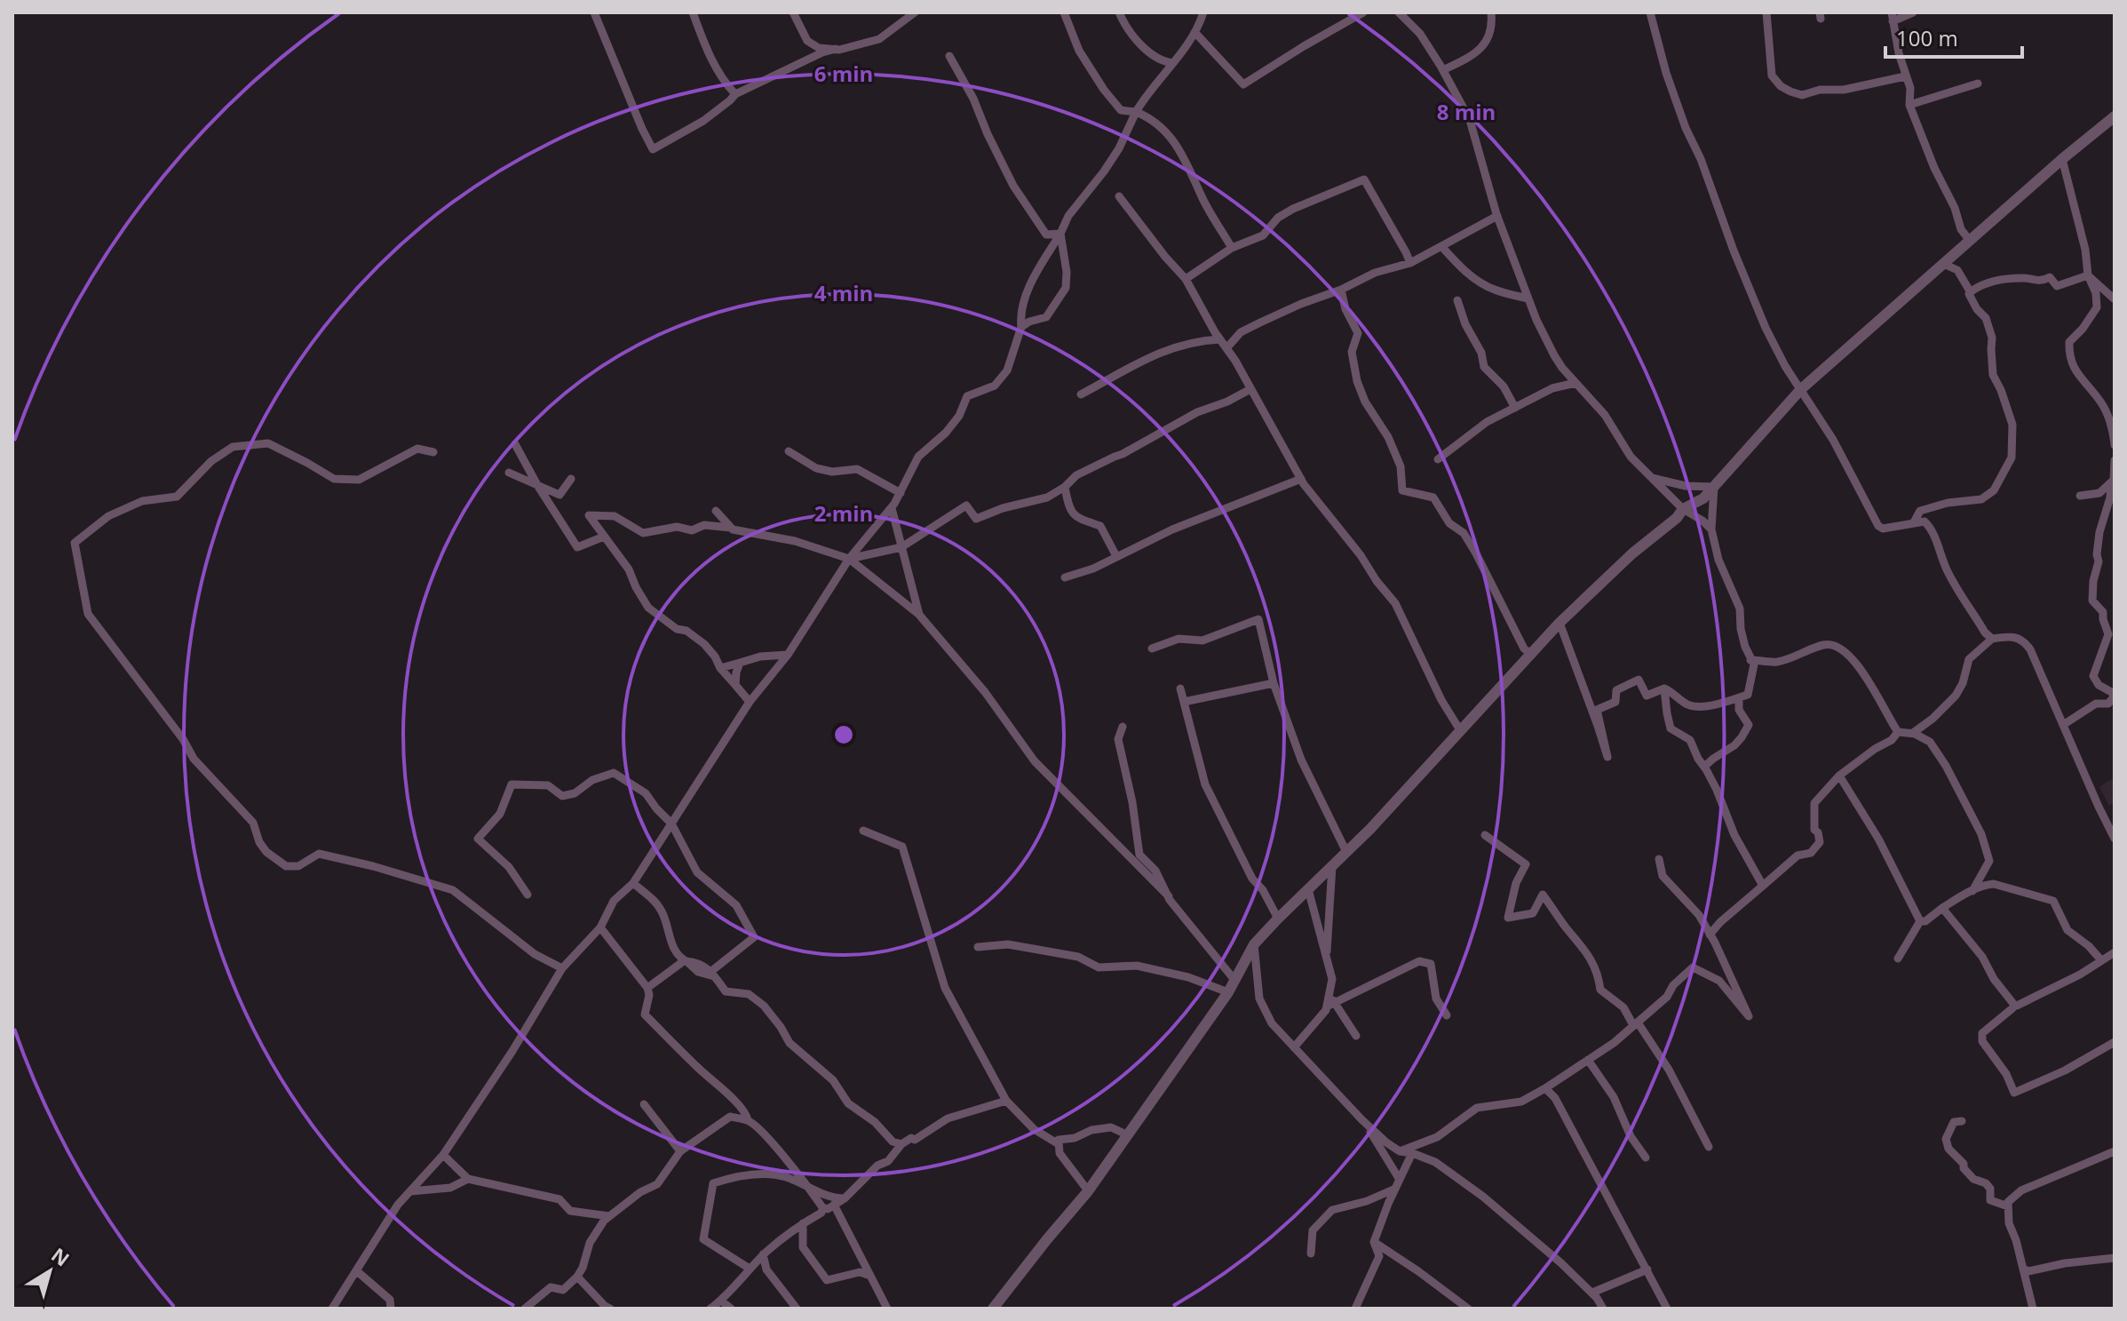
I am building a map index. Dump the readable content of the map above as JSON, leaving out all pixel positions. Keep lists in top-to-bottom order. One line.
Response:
{"scale_bar":"100 m","north":"top right","rings":["6 min","8 min","4 min","2 min"]}
